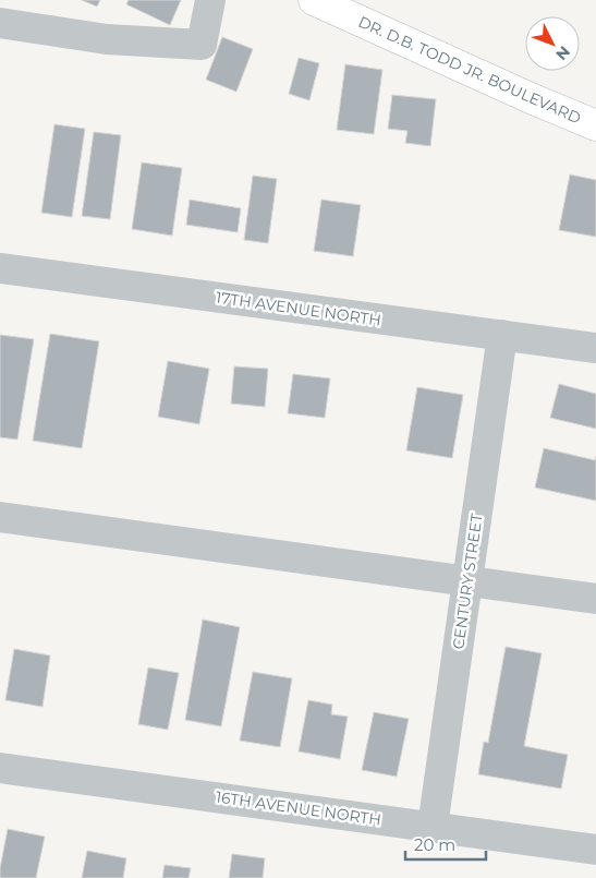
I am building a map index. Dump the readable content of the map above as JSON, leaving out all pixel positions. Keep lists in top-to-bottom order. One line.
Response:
{"streets":{"main road":["DR. D.B. TODD JR. BOULEVARD"],"street":["17TH AVENUE NORTH","CENTURY STREET","16TH AVENUE NORTH"]},"crossings":[["17TH AVENUE NORTH","CENTURY STREET"],["CENTURY STREET","16TH AVENUE NORTH"]],"scale_bar":"20 m","north":"bottom right"}
